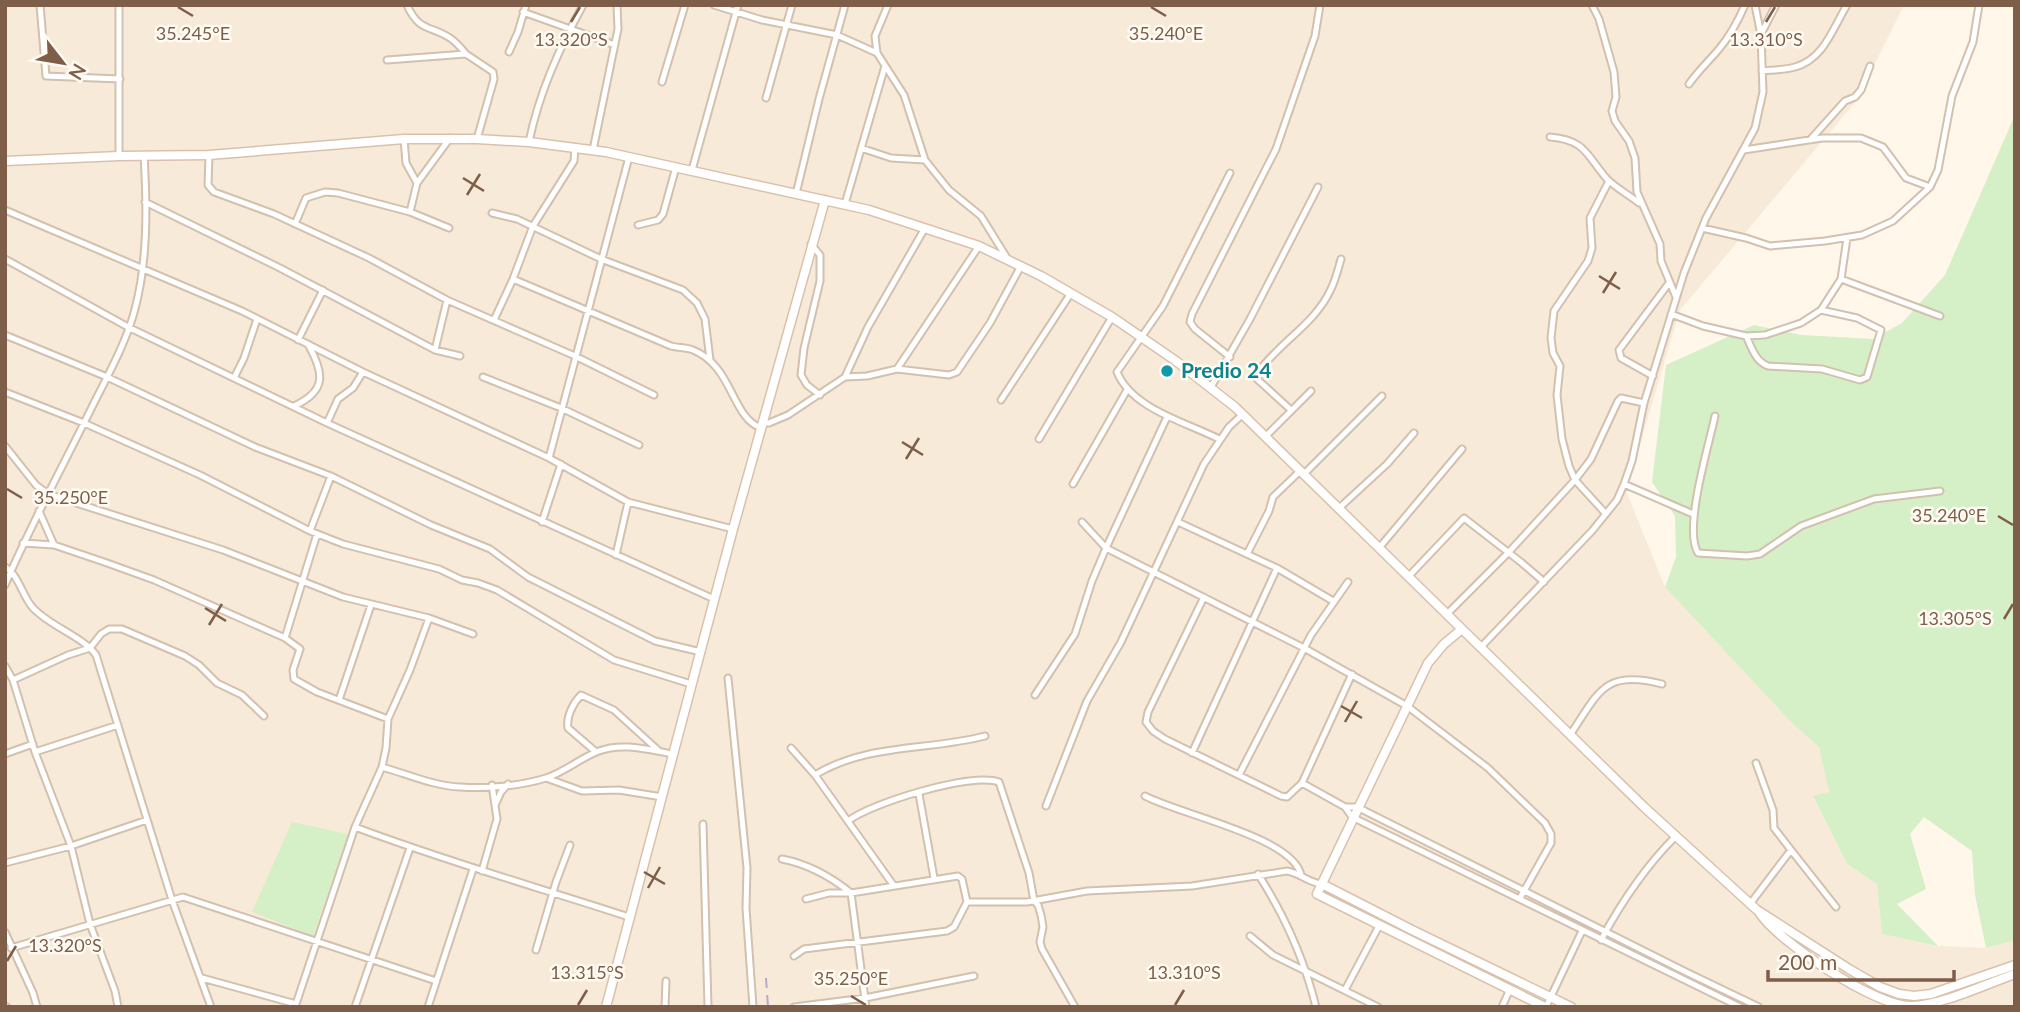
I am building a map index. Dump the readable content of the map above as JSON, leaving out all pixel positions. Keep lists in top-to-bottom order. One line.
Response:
{"places":["Predio 24"],"scale_bar":"200 m","north":"bottom right","coordinates":["35.245°E","35.240°E","13.320°S","13.310°S","35.250°E","13.305°S","13.315°S"]}
